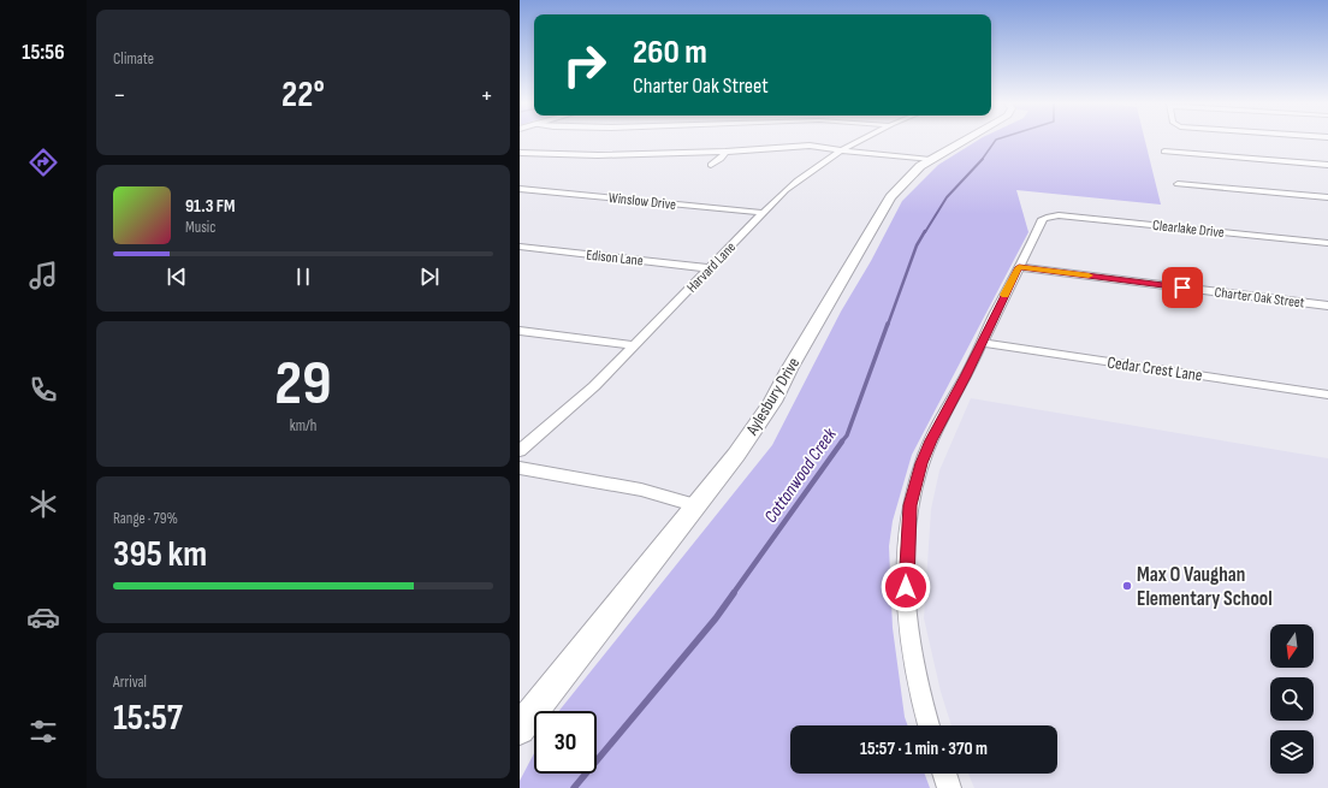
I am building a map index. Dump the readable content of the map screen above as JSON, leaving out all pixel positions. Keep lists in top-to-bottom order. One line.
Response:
{"streets":{"street":["Winslow Drive","Clearlake Drive","Edison Lane","Harvard Lane","Charter Oak Street","Cedar Crest Lane","Aylesbury Drive"]},"crossings":[["Winslow Drive","Harvard Lane"],["Clearlake Drive","Charter Oak Street"],["Edison Lane","Harvard Lane"]],"water":["Cottonwood Creek"],"places":["Max O Vaughan Elementary School"],"north":"bottom","page":{"tabs":"15:56","tile":["Climate",["29","km/h"],["Range · 79%","395 km"],["Arrival","15:57"]],"turn":["260 m","Charter Oak Street"],"heat":["−","22°","+"],"song":["91.3 FM","Music"],"limit":"30","trip":"15:57 · 1 min · 370 m"}}
